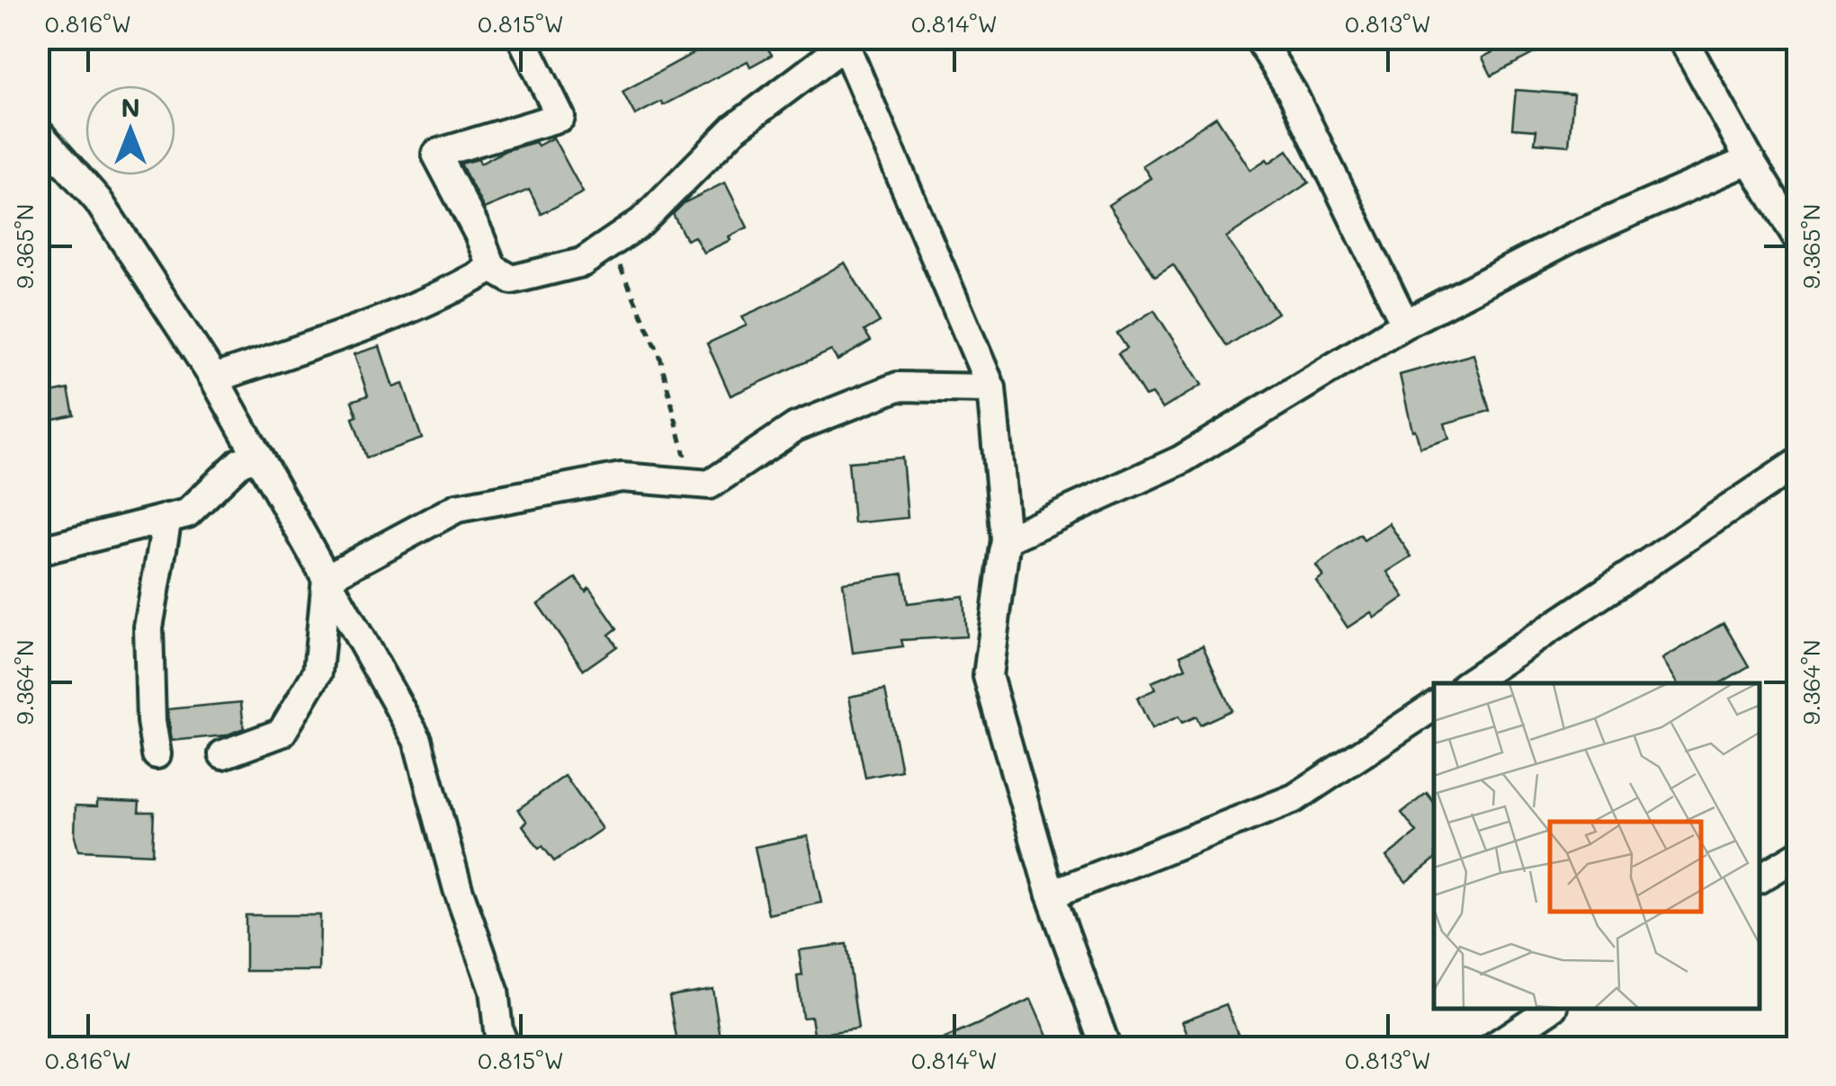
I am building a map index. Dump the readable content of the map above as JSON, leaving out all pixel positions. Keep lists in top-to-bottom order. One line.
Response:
{"north":"top","coordinates":["0.816°W","0.815°W","0.814°W","0.813°W","9.365°N","9.364°N"]}
